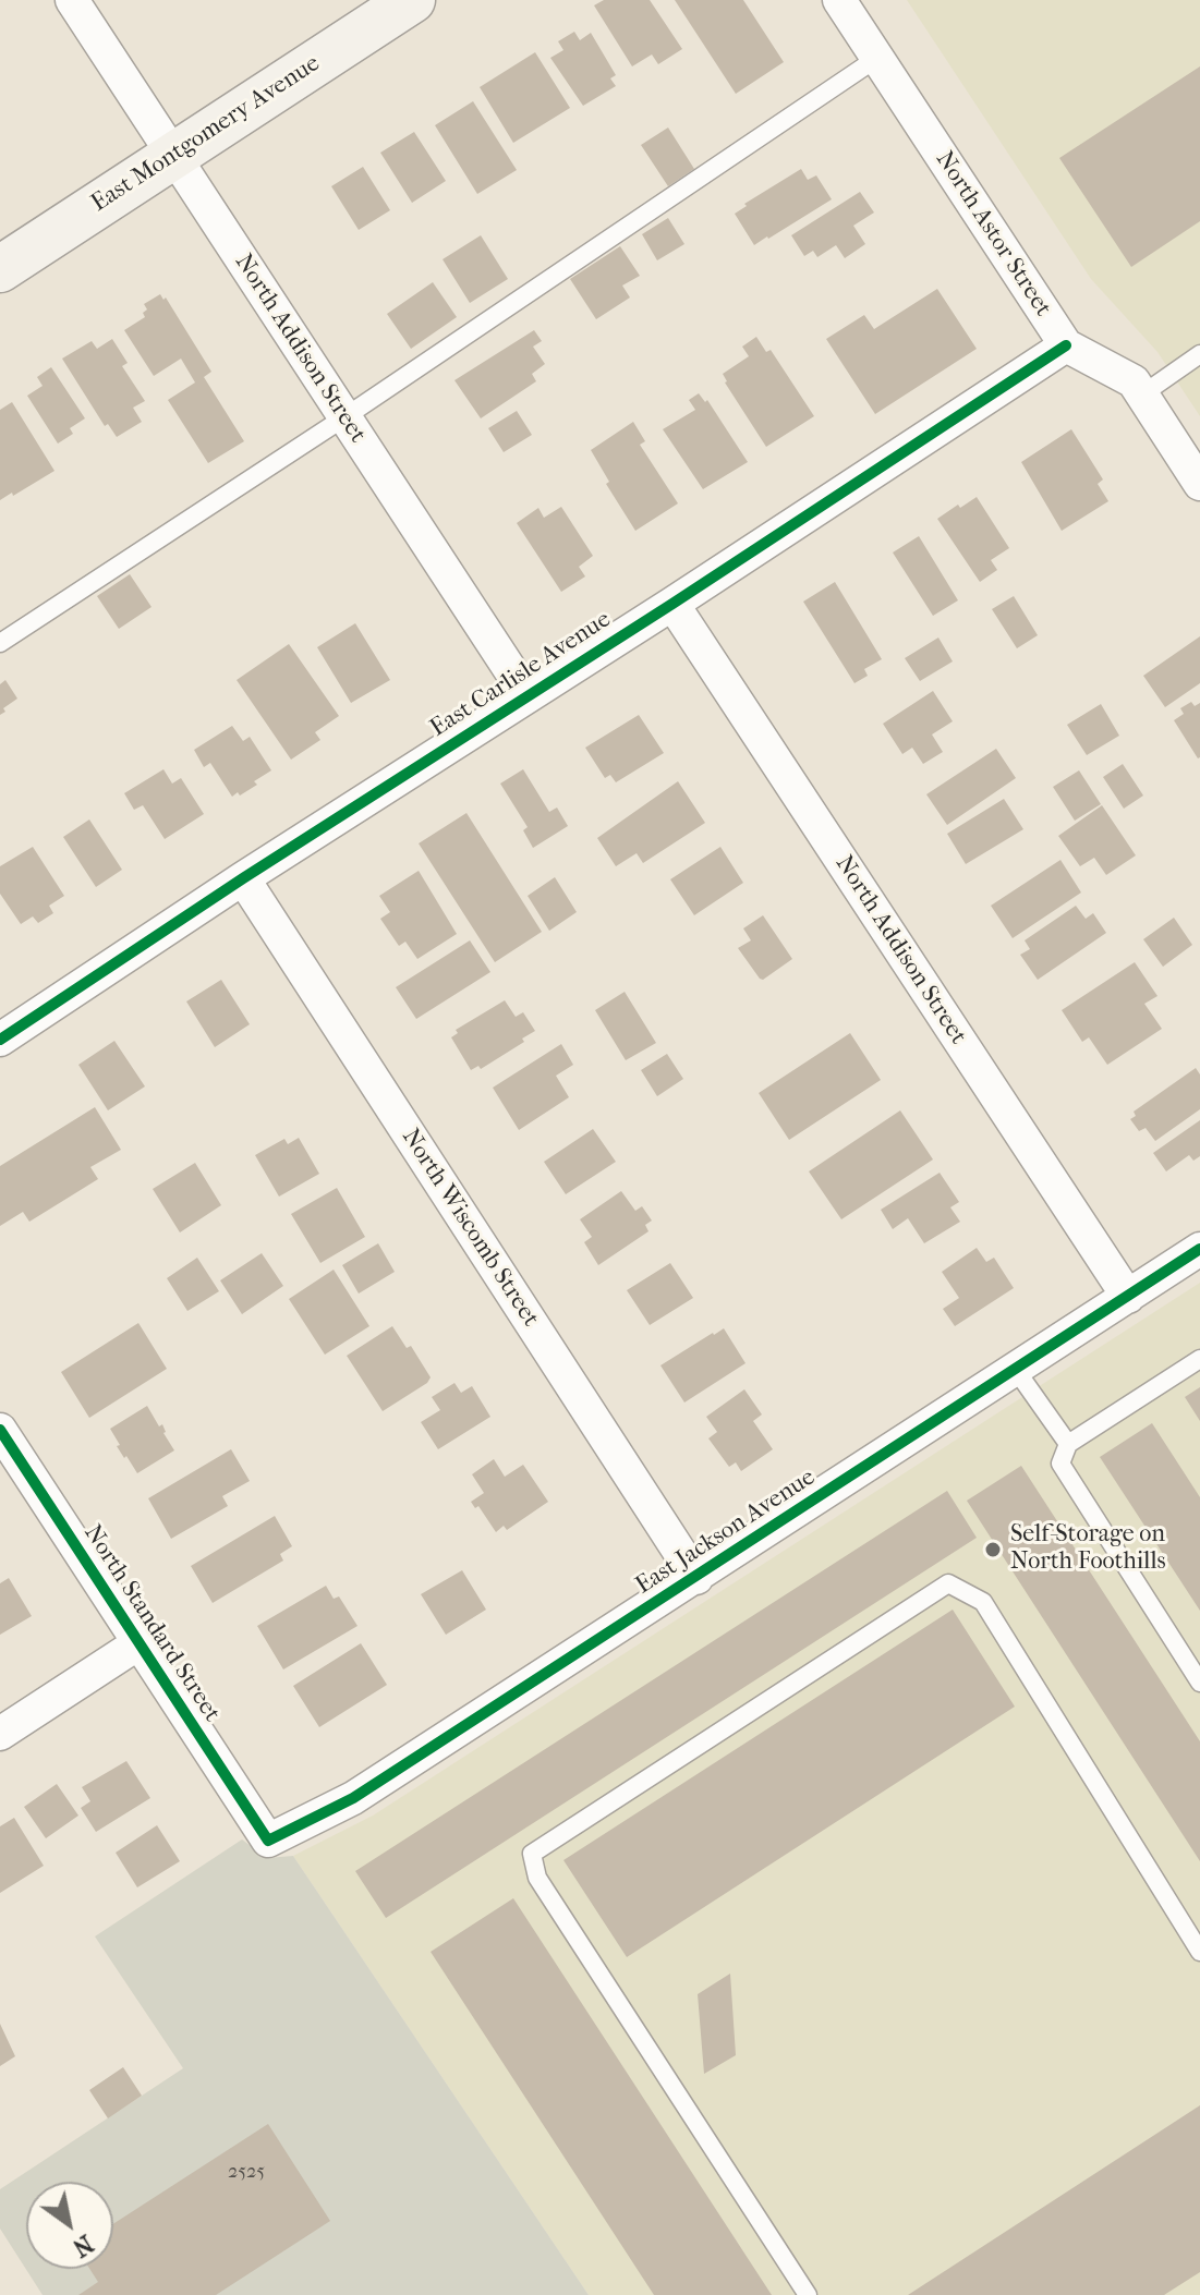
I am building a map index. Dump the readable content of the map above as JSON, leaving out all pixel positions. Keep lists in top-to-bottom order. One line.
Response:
{"streets":{"street":["East Montgomery Avenue","North Astor Street","North Addison Street","East Carlisle Avenue","North Wiscomb Street","East Jackson Avenue","North Standard Street"]},"crossings":[["East Montgomery Avenue","North Addison Street"],["North Astor Street","East Carlisle Avenue"],["North Addison Street","East Carlisle Avenue"],["North Addison Street","East Jackson Avenue"],["East Carlisle Avenue","North Wiscomb Street"],["North Wiscomb Street","East Jackson Avenue"],["East Jackson Avenue","North Standard Street"]],"places":["Self-Storage on North Foothills"],"house_numbers":["2525"],"north":"bottom right"}
